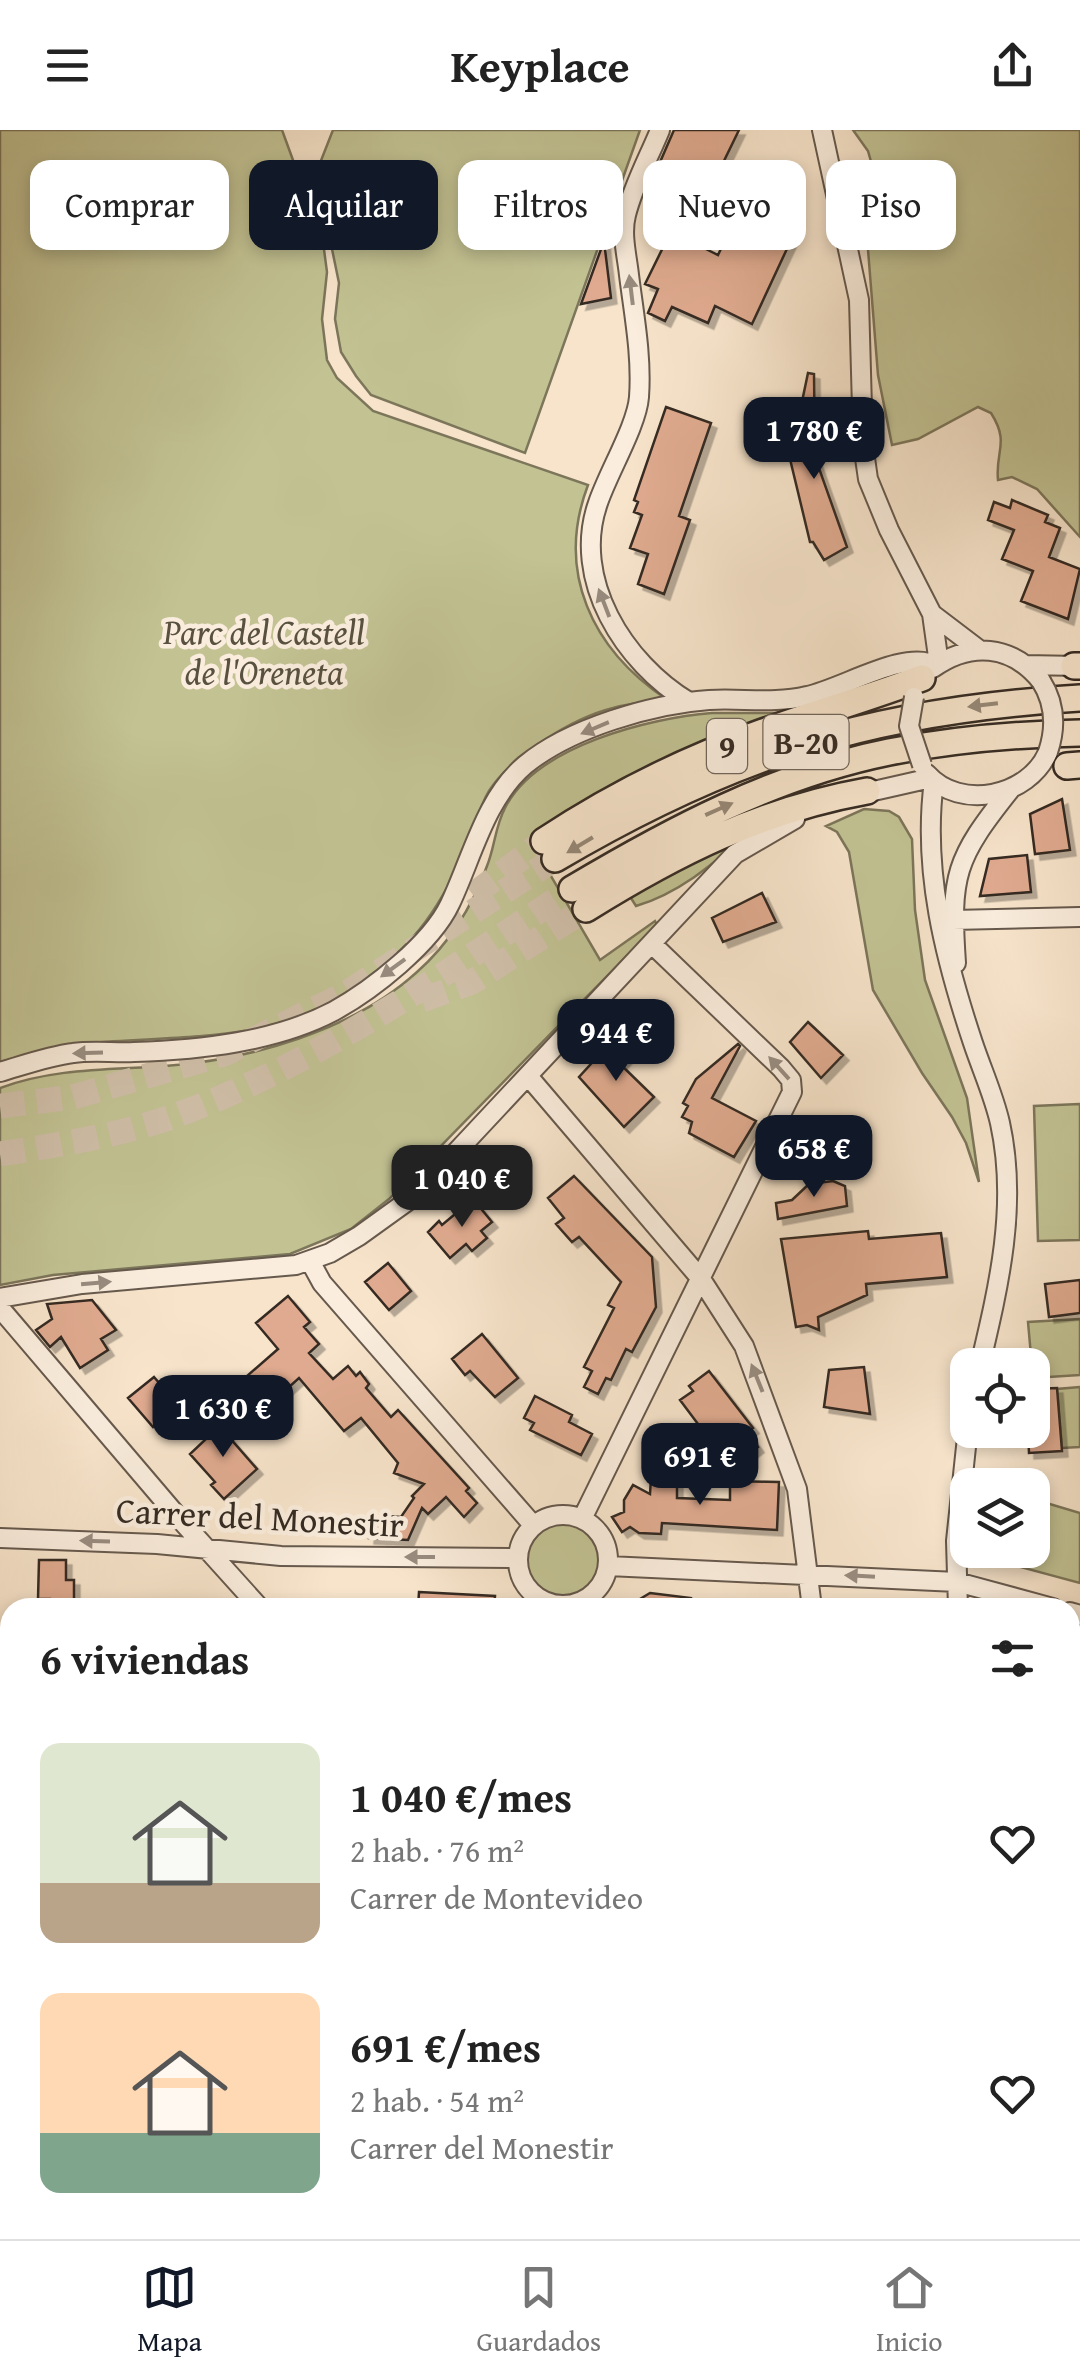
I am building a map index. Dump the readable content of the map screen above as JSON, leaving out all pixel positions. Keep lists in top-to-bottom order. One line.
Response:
{"streets":{"highway":["B-20","9"],"street":["Carrer del Monestir"]},"crossings":[["B-20","9"]],"one_way":["Carrer del Monestir"],"parks":["Parc del Castell de l'Oreneta"],"page":{"header":"Keyplace","chip":["Comprar","Alquilar","Filtros","Nuevo","Piso"],"price":["1 780 €","944 €","658 €","1 040 €","1 630 €","691 €"],"heading":"6 viviendas","list":[{"name":"1 040 €/mes","note":"2 hab. · 76 m² · Carrer de Montevideo"},{"name":"691 €/mes","note":"2 hab. · 54 m² · Carrer del Monestir"}],"tabs":["Mapa","Guardados","Inicio"]}}
